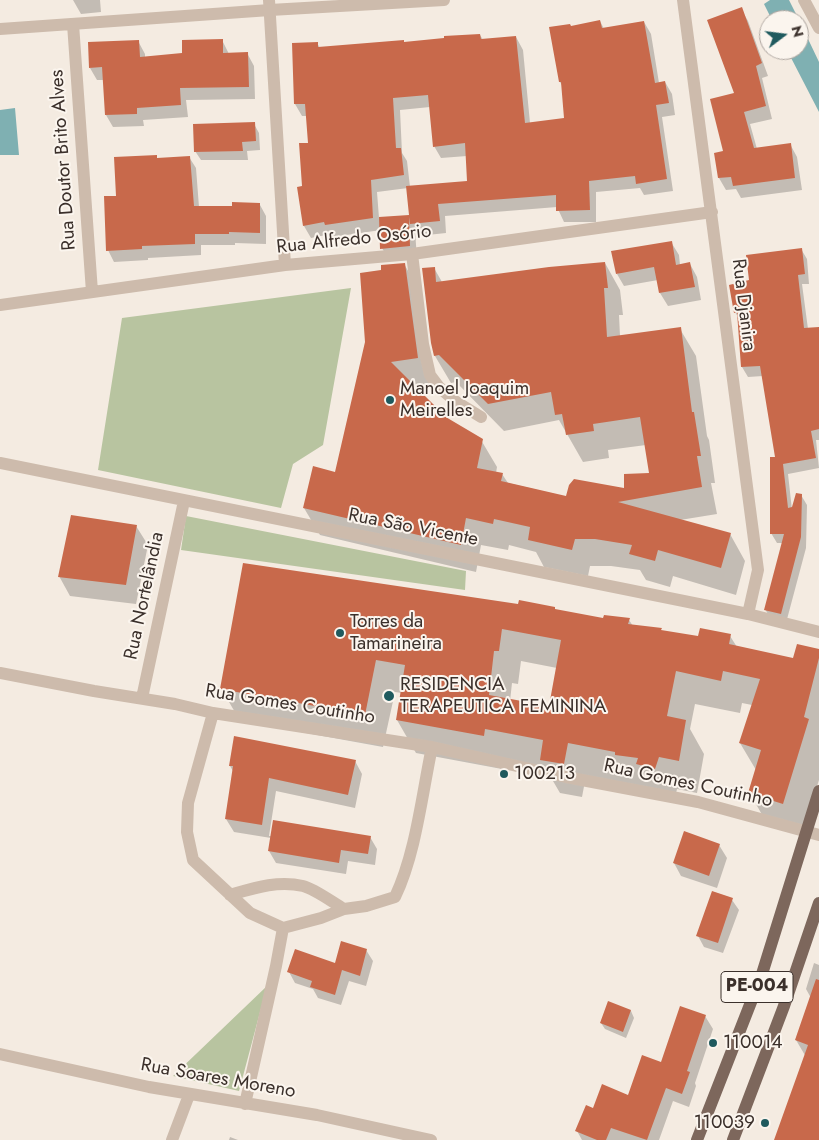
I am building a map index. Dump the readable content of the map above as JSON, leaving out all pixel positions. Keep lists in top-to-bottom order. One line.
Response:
{"streets":{"main road":["PE-004"],"street":["Rua Doutor Brito Alves","Rua Alfredo Osório","Rua Djanira","Rua São Vicente","Rua Nortelândia","Rua Gomes Coutinho","Rua Soares Moreno"]},"crossings":[["Rua Doutor Brito Alves","Rua Alfredo Osório"],["Rua Alfredo Osório","Rua Djanira"],["Rua Djanira","Rua São Vicente"],["Rua São Vicente","Rua Nortelândia"],["Rua Nortelândia","Rua Gomes Coutinho"],["Rua Gomes Coutinho","PE-004"]],"places":["Manoel Joaquim Meirelles","Torres da Tamarineira","RESIDENCIA TERAPEUTICA FEMININA","100213","110014","110039"],"north":"right"}
